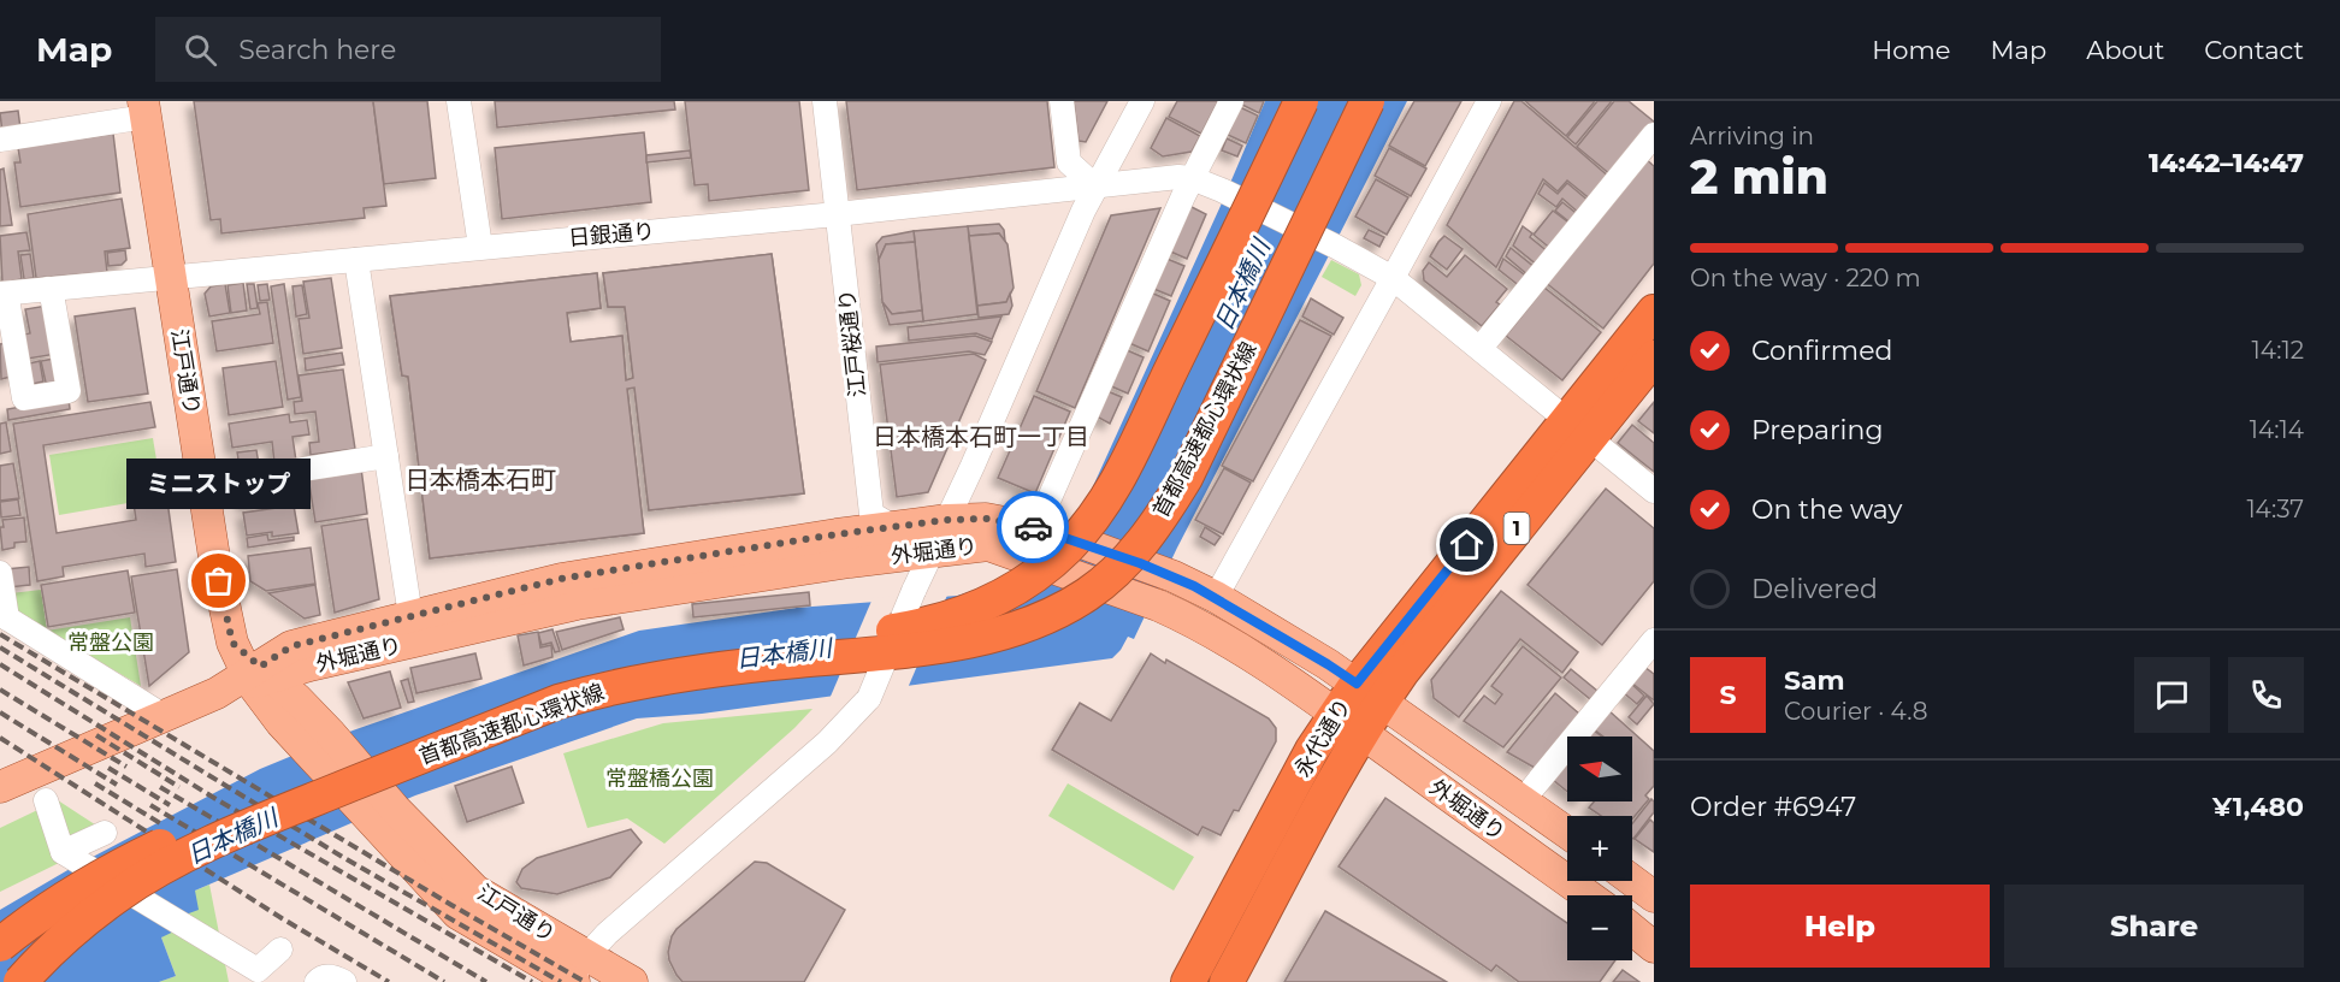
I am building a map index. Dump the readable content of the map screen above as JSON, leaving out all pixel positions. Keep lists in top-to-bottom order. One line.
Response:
{"streets":{"highway":["首都高速都心環状線","1","永代通り"],"main road":["江戸通り","外堀通り"],"street":["日銀通り","江戸桜通り"]},"crossings":[["日銀通り","江戸桜通り"],["日銀通り","江戸通り"],["日銀通り","永代通り"],["江戸桜通り","外堀通り"],["江戸通り","外堀通り"],["外堀通り","永代通り"]],"districts":["日本橋本石町一丁目","日本橋本石町"],"water":["日本橋川"],"parks":["常盤公園","常盤橋公園"],"places":["ミニストップ"],"north":"left","page":{"header":"Map","search":"Search here","nav":["Home","Map","About","Contact"],"heading":["2 min","Arriving in","14:42–14:47"],"panel":["Sam","Courier · 4.8","Order #6947","¥1,480"],"bar":"On the way · 220 m","list":[["Confirmed","14:12"],["Preparing","14:14"],["On the way","14:37"],"Delivered"],"bubble":"ミニストップ","round":"S","map_buttons":["+","−"],"buttons":["Help","Share"]}}
